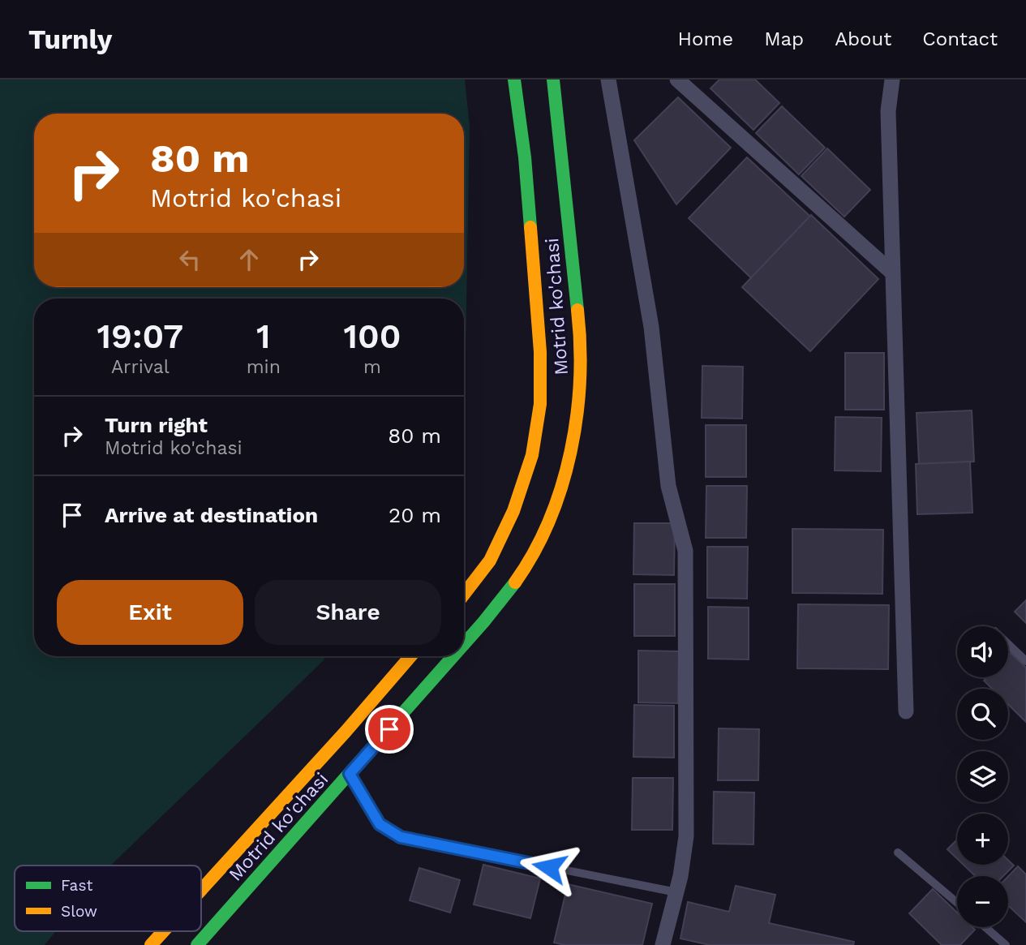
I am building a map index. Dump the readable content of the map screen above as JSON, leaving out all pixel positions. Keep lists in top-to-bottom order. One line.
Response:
{"streets":{"main road":["Motrid ko'chasi"]},"legend":["Fast","Slow"],"page":{"header":"Turnly","nav":["Home","Map","About","Contact"],"turn":["80 m","Motrid ko'chasi"],"eta":["19:07","Arrival","1","min","100","m"],"list":[{"name":"Turn right","note":"Motrid ko'chasi","value":"80 m"},{"name":"Arrive at destination","value":"20 m"}],"buttons":["Exit","Share"],"map_buttons":["+","−"]}}
